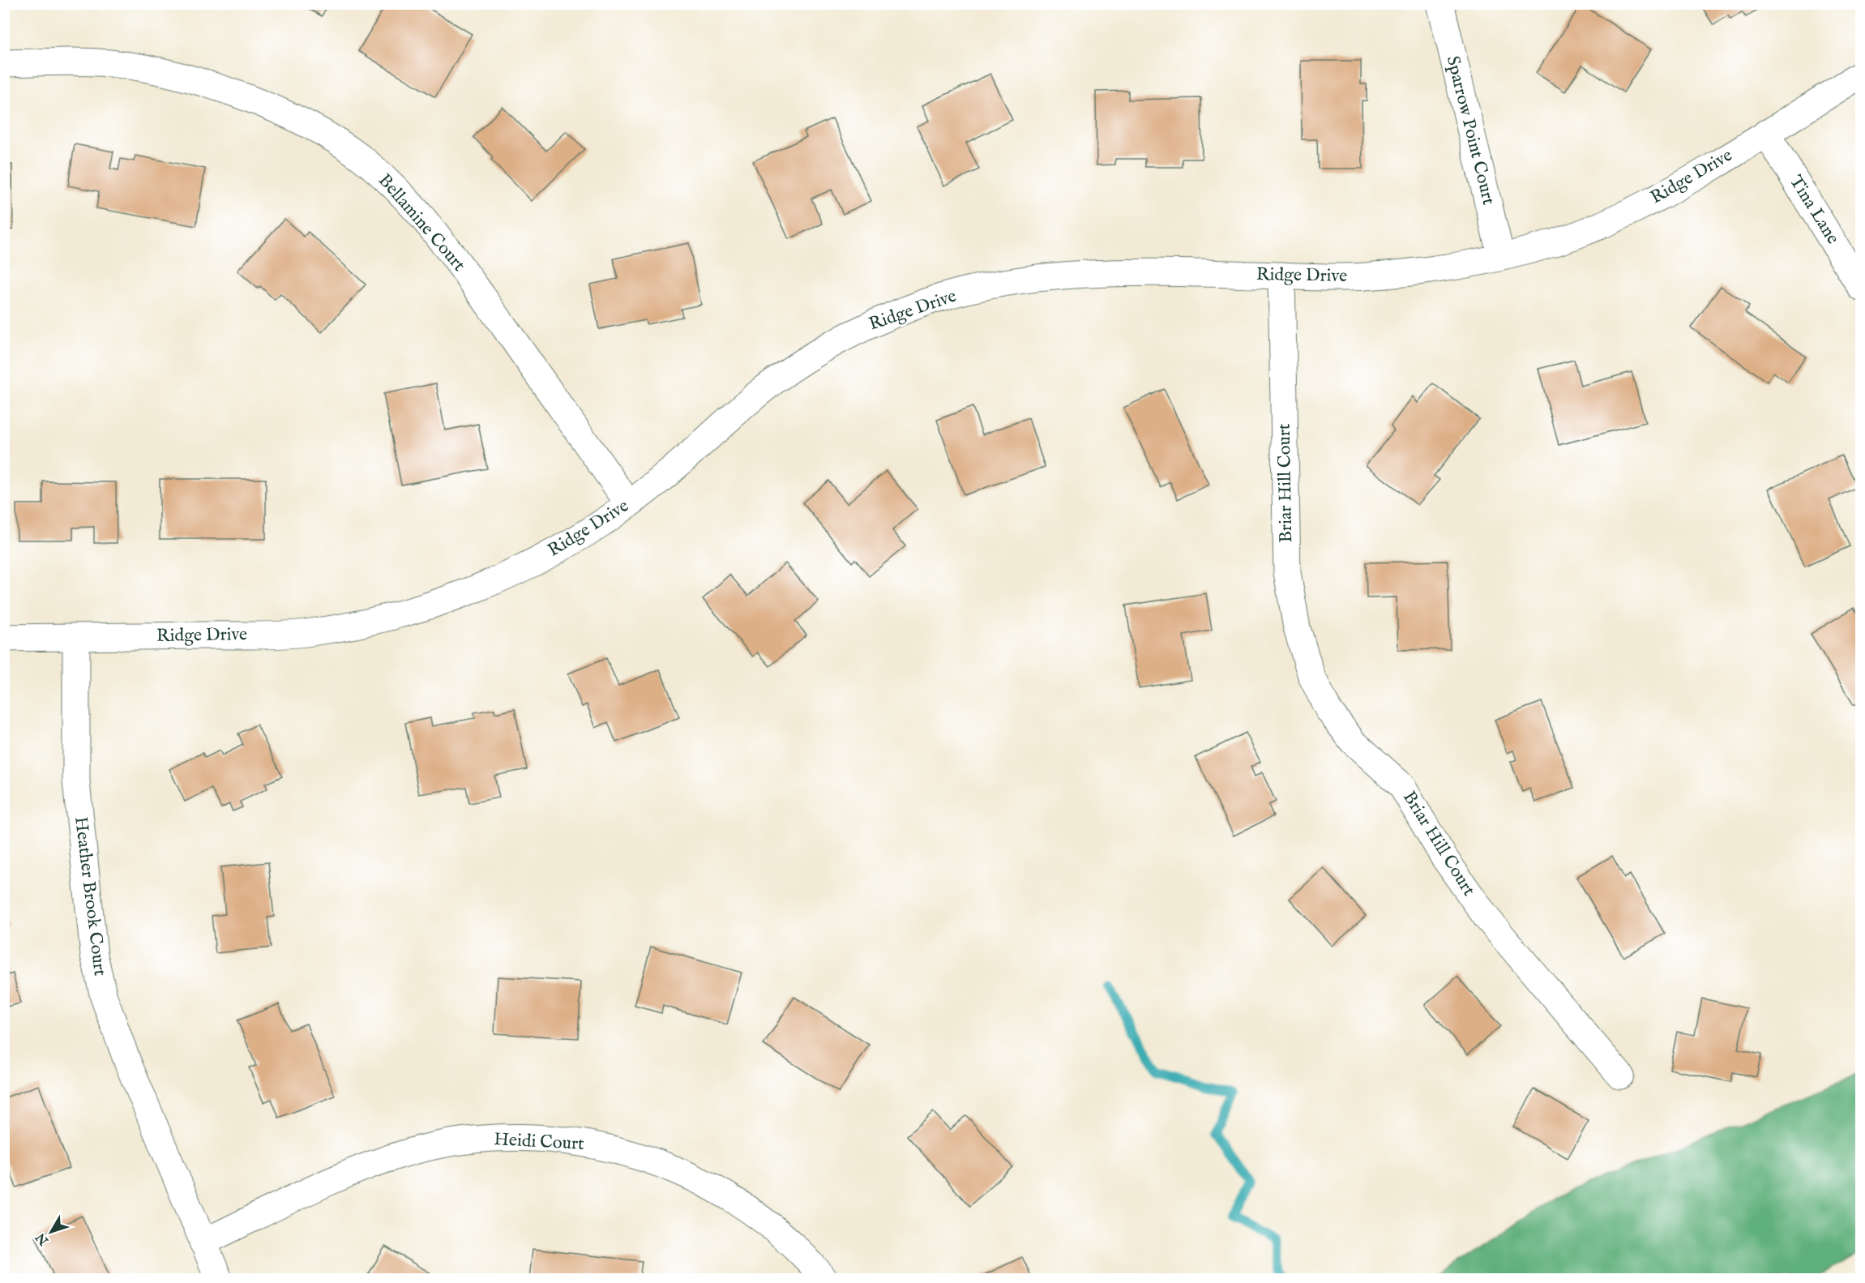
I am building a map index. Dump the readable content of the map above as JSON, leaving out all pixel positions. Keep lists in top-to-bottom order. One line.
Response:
{"streets":{"street":["Sparrow Point Court","Ridge Drive","Tina Lane","Bellamine Court","Briar Hill Court","Heather Brook Court","Heidi Court"]},"crossings":[["Sparrow Point Court","Ridge Drive"],["Ridge Drive","Tina Lane"],["Ridge Drive","Bellamine Court"],["Ridge Drive","Briar Hill Court"],["Ridge Drive","Heather Brook Court"],["Heather Brook Court","Heidi Court"]],"north":"bottom left"}
